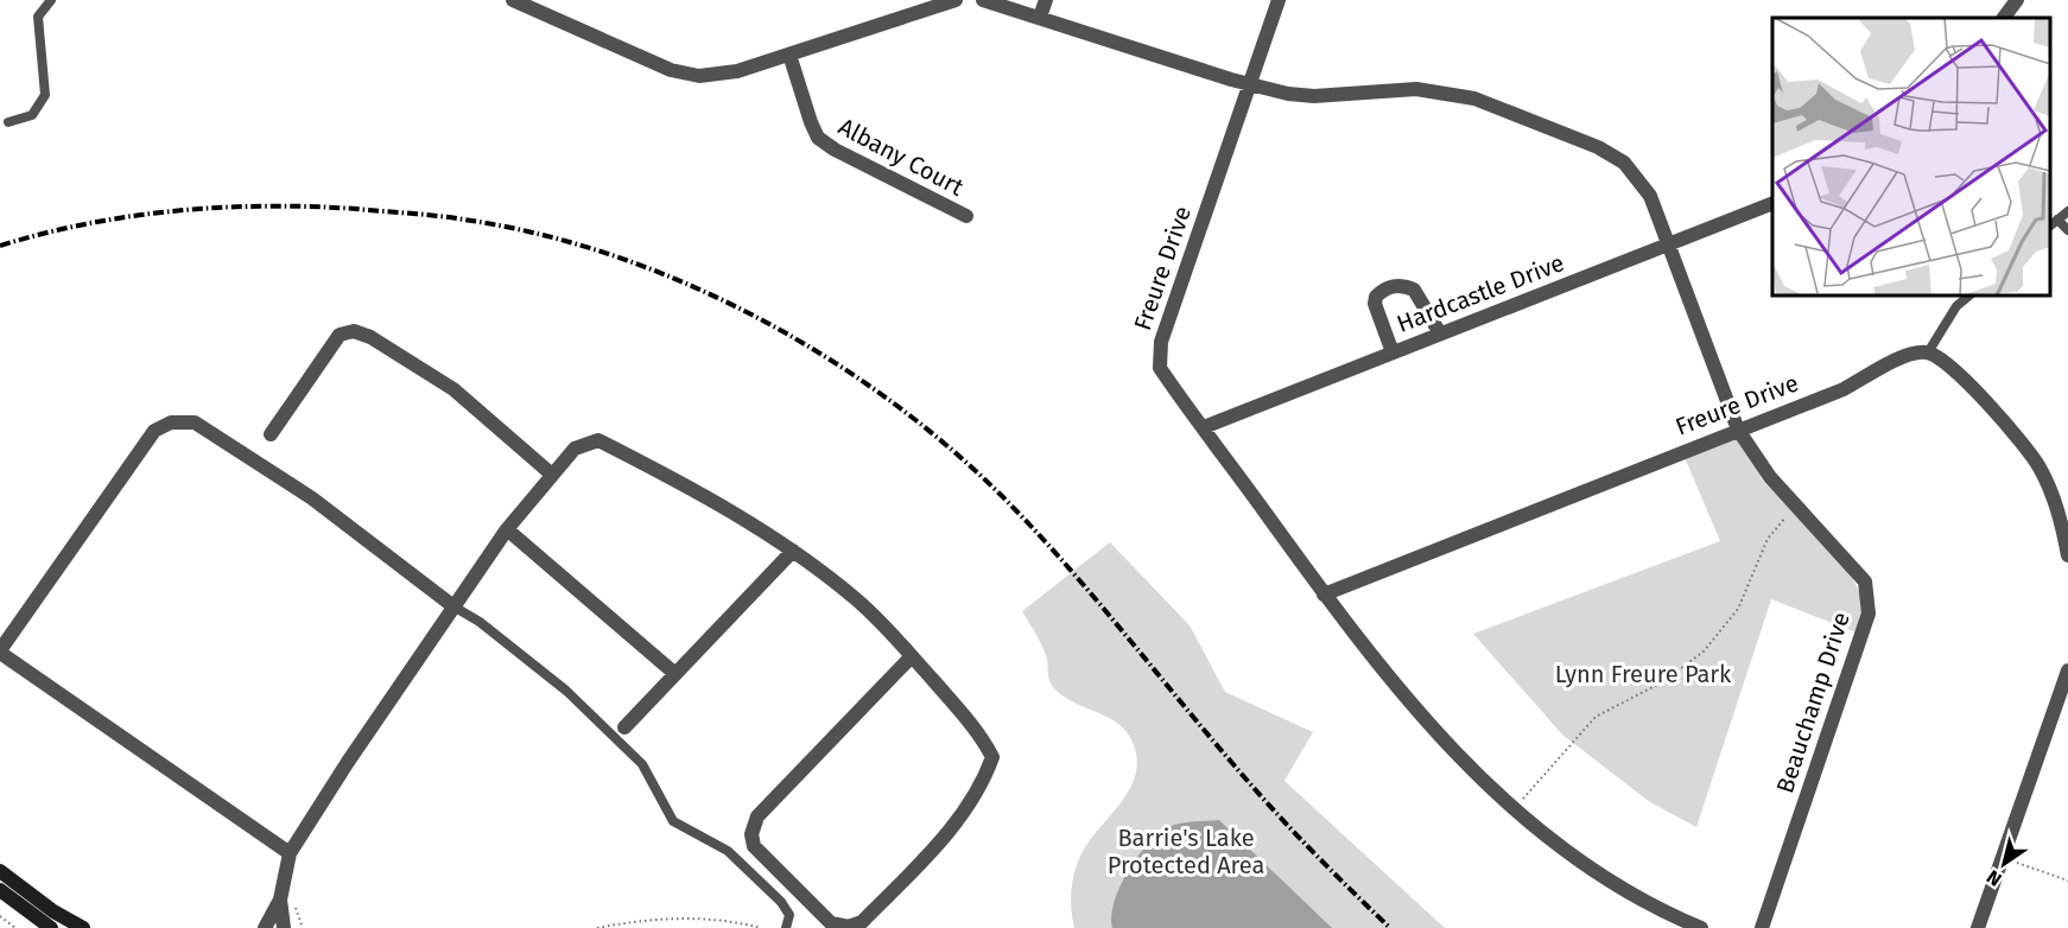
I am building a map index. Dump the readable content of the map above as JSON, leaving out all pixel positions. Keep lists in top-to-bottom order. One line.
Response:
{"streets":{"street":["Albany Court","Freure Drive","Hardcastle Drive","Beauchamp Drive"]},"crossings":[["Freure Drive","Hardcastle Drive"],["Freure Drive","Beauchamp Drive"],["Hardcastle Drive","Beauchamp Drive"]],"parks":["Lynn Freure Park","Barrie's Lake Protected Area"],"north":"bottom left"}
